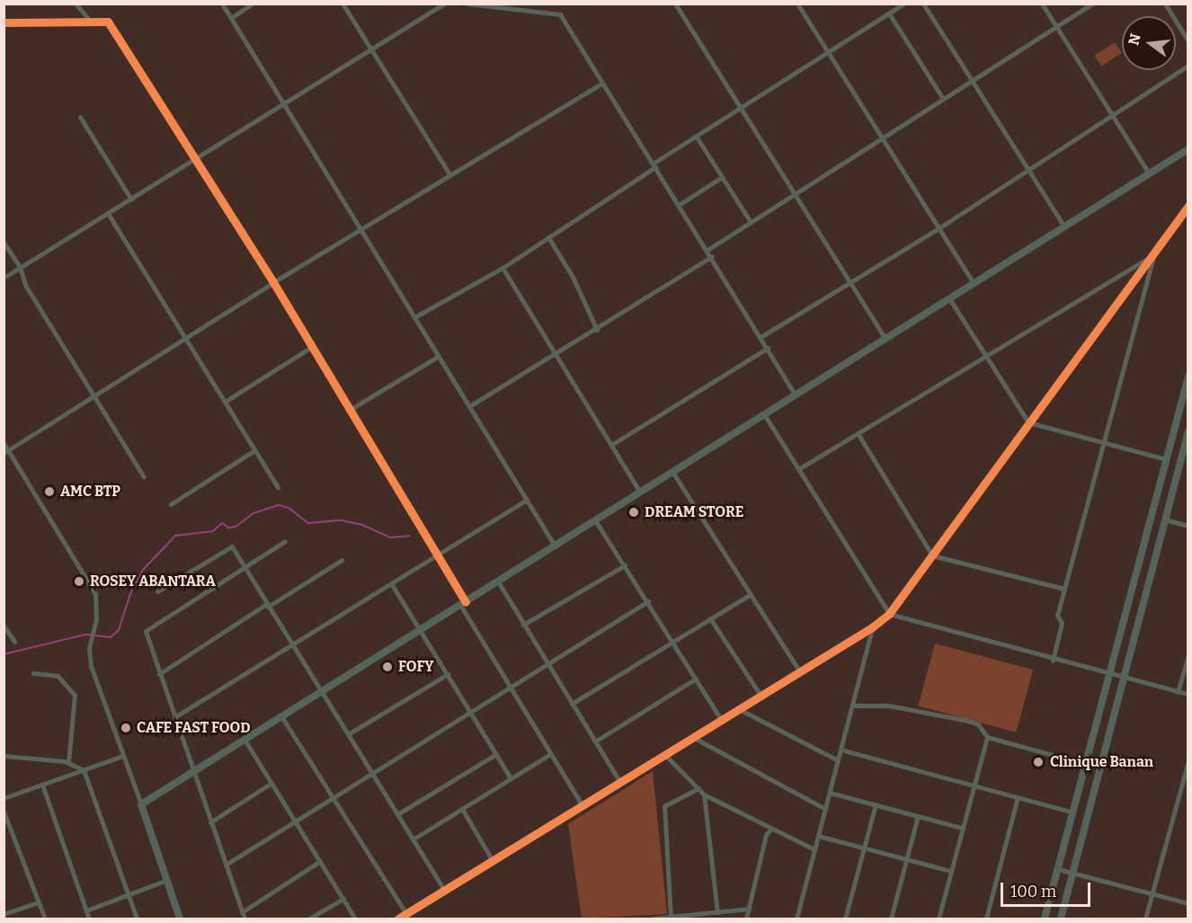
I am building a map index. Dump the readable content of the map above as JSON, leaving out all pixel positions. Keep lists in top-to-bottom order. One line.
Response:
{"places":["AMC BTP","DREAM STORE","ROSEY ABANTARA","FOFY","CAFE FAST FOOD","Clinique Banan"],"scale_bar":"100 m","north":"left"}
